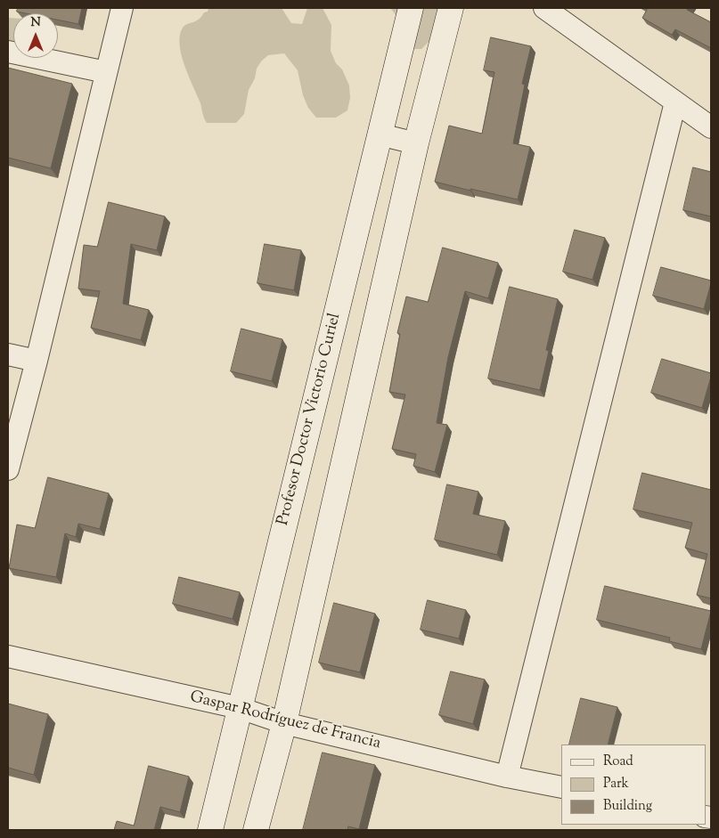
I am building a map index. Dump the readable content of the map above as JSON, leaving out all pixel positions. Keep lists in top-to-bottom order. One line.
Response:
{"streets":{"main road":["Profesor Doctor Victorio Curiel"],"street":["Gaspar Rodríguez de Francia"]},"crossings":[["Profesor Doctor Victorio Curiel","Gaspar Rodríguez de Francia"]],"legend":["Road","Park","Building"],"north":"top"}
